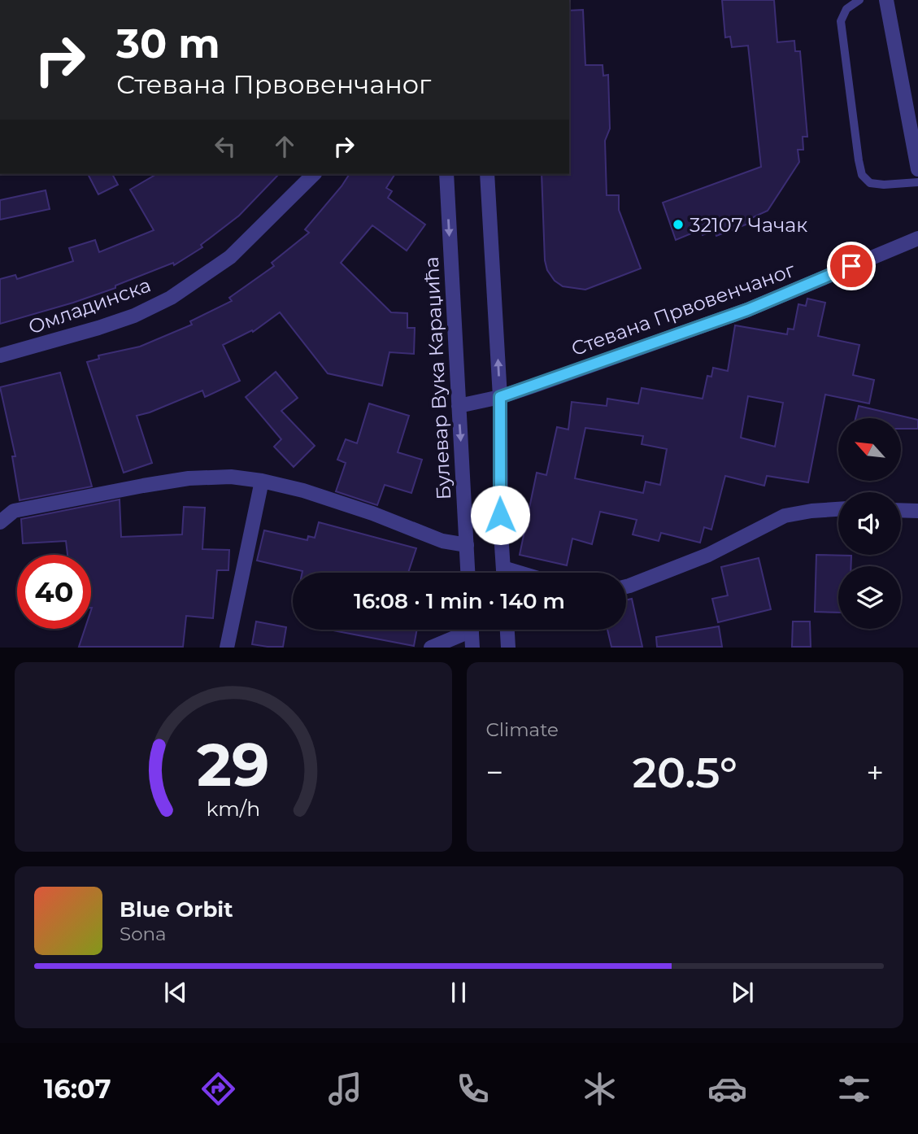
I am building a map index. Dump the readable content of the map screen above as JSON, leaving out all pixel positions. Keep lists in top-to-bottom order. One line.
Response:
{"streets":{"street":["Омладинска","Стевана Првовенчаног","Булевар Вука Караџића"]},"crossings":[["Стевана Првовенчаног","Булевар Вука Караџића"]],"places":["32107 Чачак"],"north":"top left","page":{"turn":["30 m","Стевана Првовенчаног"],"limit":"40","trip":"16:08 · 1 min · 140 m","tile":"Climate","heat":["−","20.5°","+"],"song":["Blue Orbit","Sona"],"tabs":"16:07","gauge":["29","km/h"]}}
